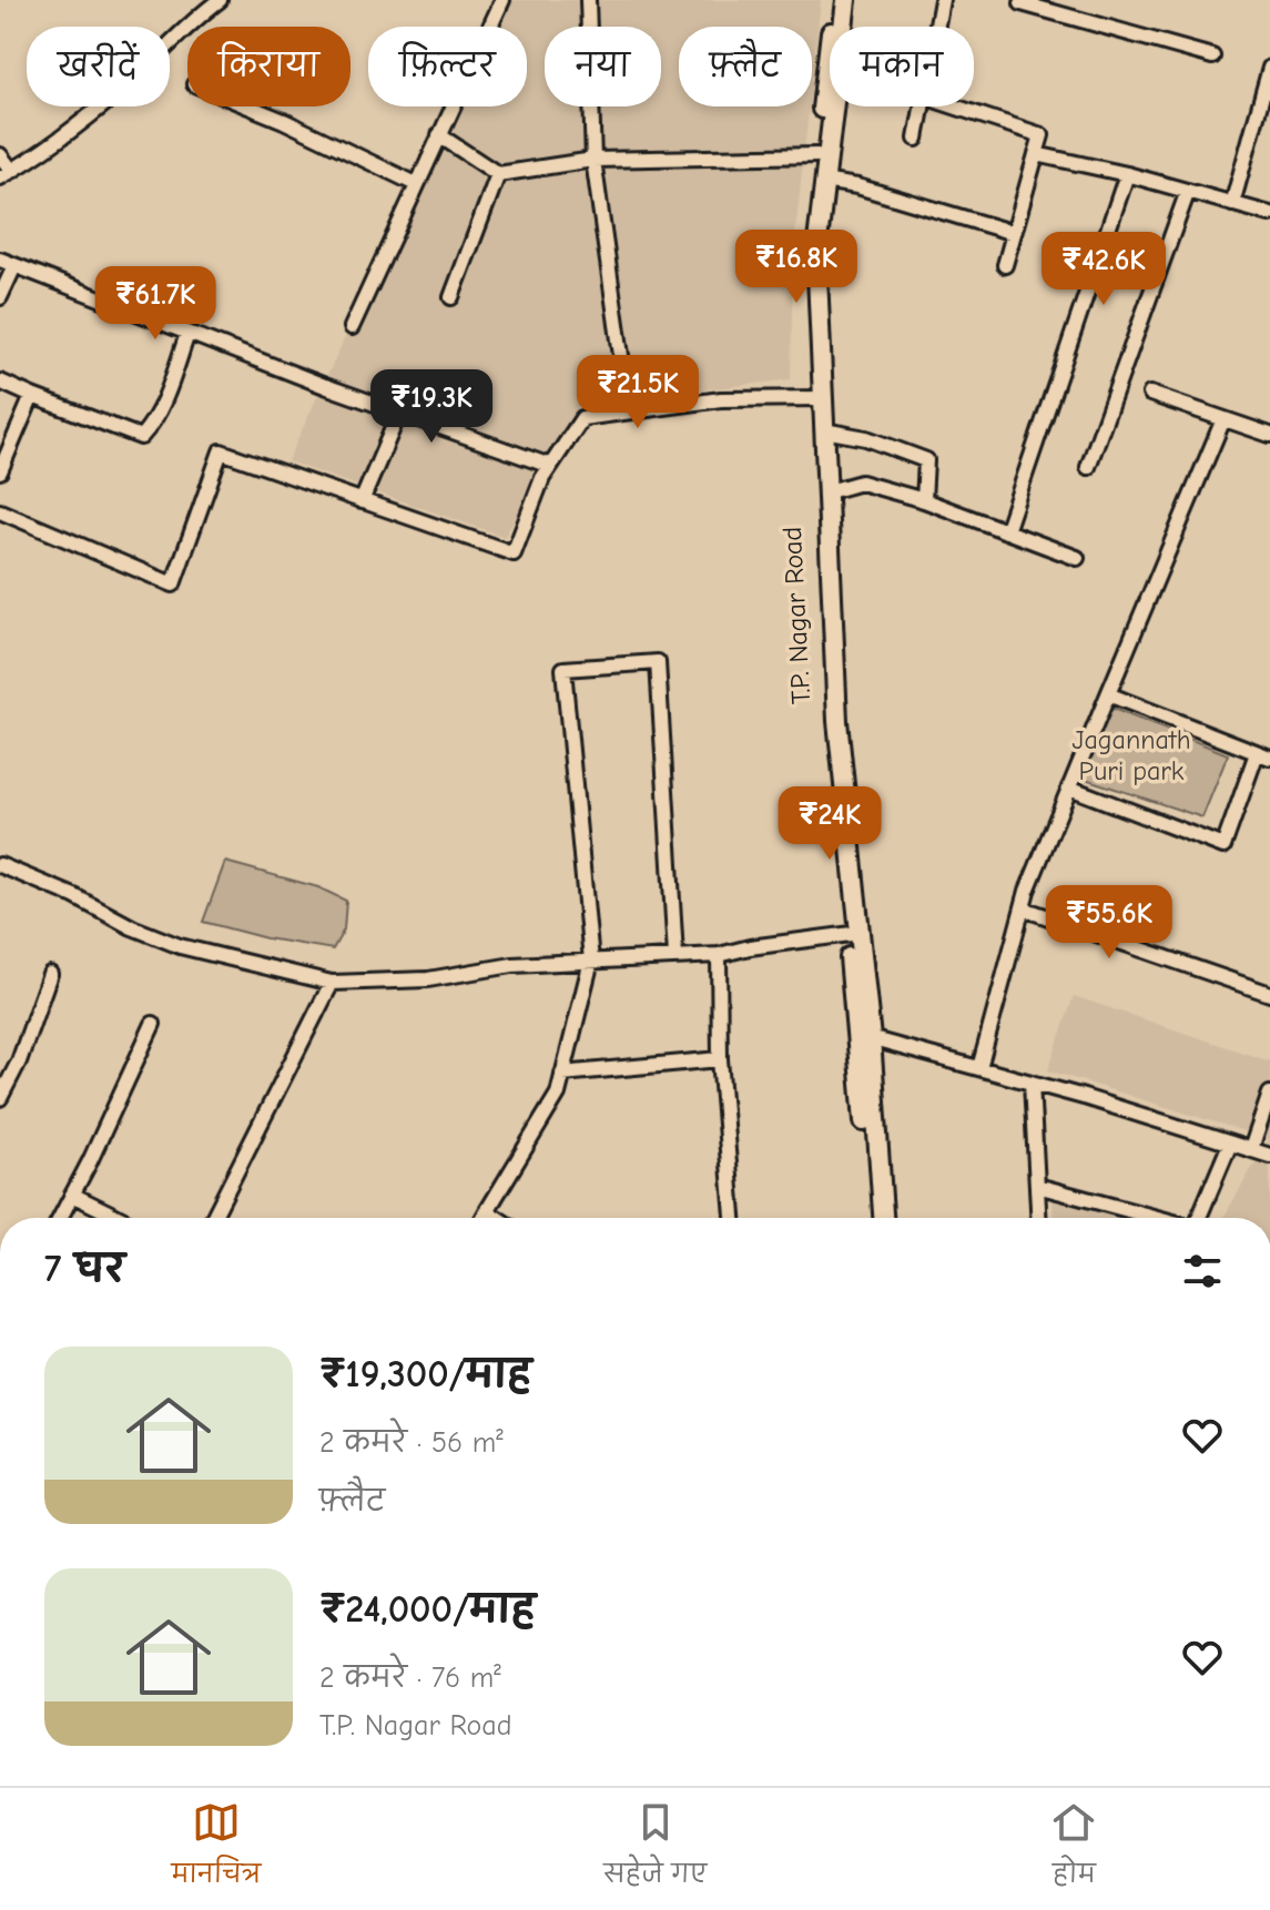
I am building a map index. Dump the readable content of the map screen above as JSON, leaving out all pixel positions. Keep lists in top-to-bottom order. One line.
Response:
{"streets":{"main road":["T.P. Nagar Road"]},"parks":["Jagannath Puri park"],"page":{"chip":["खरीदें","किराया","फ़िल्टर","नया","फ़्लैट","मकान"],"price":["₹16.8K","₹42.6K","₹61.7K","₹21.5K","₹19.3K","₹24K","₹55.6K"],"heading":"7 घर","list":[{"name":"₹19,300/माह","note":"2 कमरे · 56 m² · फ़्लैट"},{"name":"₹24,000/माह","note":"2 कमरे · 76 m² · T.P. Nagar Road"}],"tabs":["मानचित्र","सहेजे गए","होम"]}}
